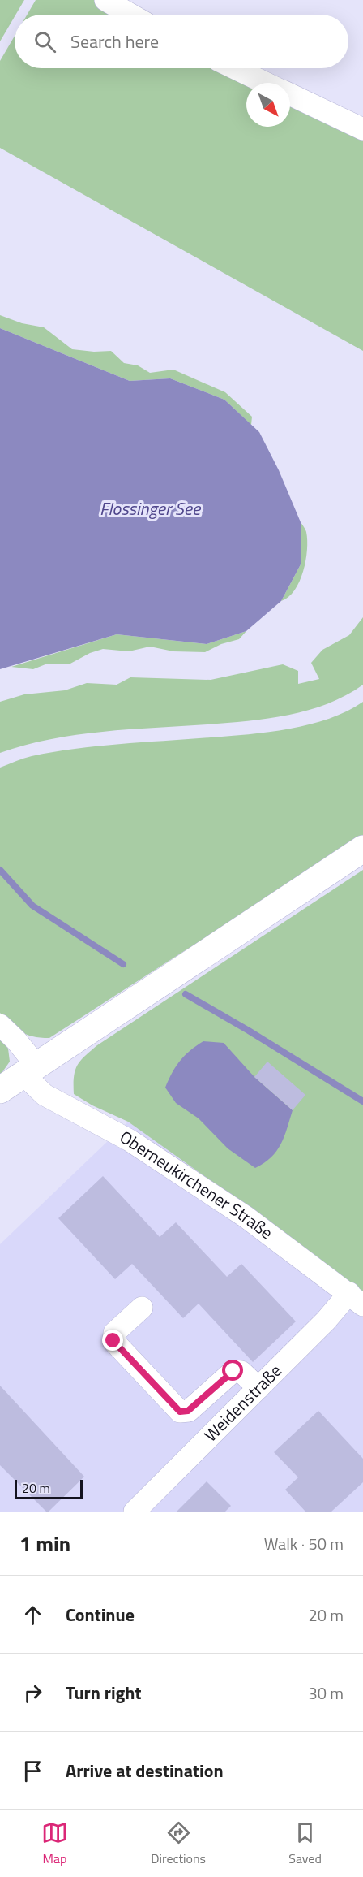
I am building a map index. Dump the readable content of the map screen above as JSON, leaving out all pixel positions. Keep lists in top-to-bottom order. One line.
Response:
{"streets":{"street":["Oberneukirchener Straße","Weidenstraße"]},"crossings":[["Oberneukirchener Straße","Weidenstraße"]],"water":["Flossinger See"],"scale_bar":"20 m","north":"bottom right","page":{"search":"Search here","scale":"20 m","heading":["1 min","Walk · 50 m"],"list":[["Continue","20 m"],["Turn right","30 m"],"Arrive at destination"],"nav":["Map","Directions","Saved"]}}
